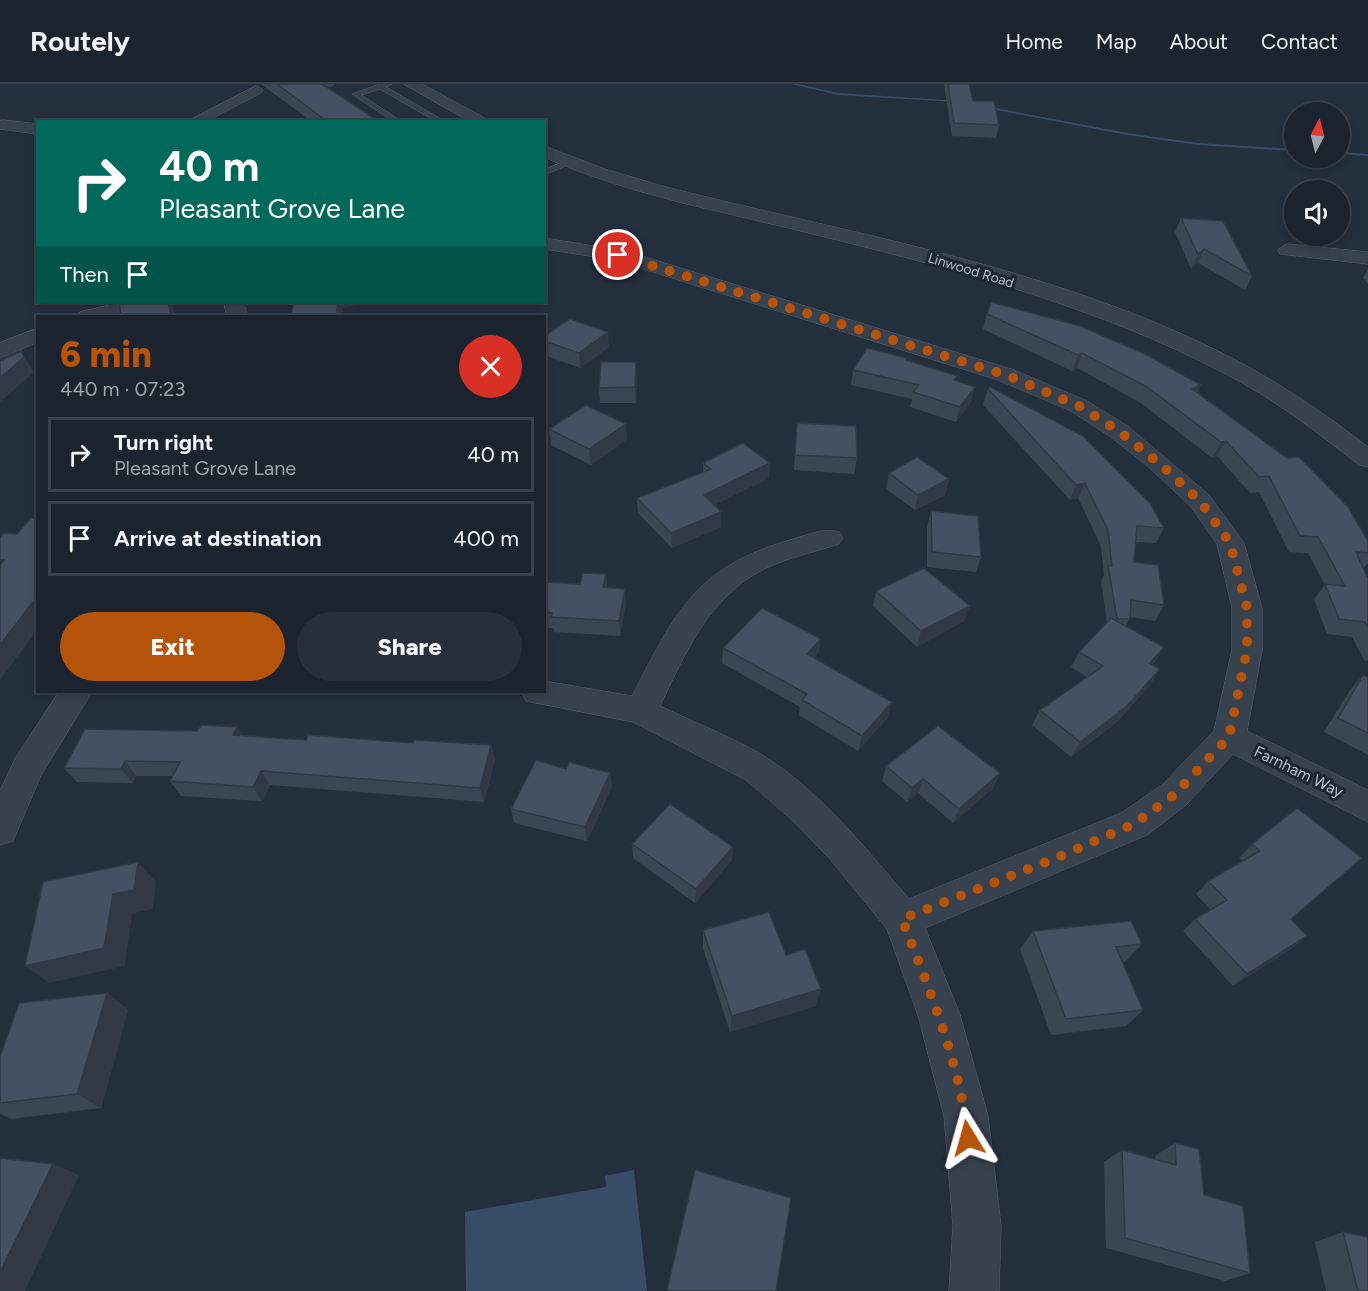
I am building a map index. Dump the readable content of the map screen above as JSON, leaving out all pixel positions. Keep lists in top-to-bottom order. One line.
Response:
{"streets":{"street":["Linwood Road","Farnham Way"]},"north":"top","page":{"header":"Routely","nav":["Home","Map","About","Contact"],"turn":["40 m","Pleasant Grove Lane"],"then":"Then","heading":["6 min","440 m · 07:23"],"list":[{"name":"Turn right","note":"Pleasant Grove Lane","value":"40 m"},{"name":"Arrive at destination","value":"400 m"}],"buttons":["Exit","Share"]}}
